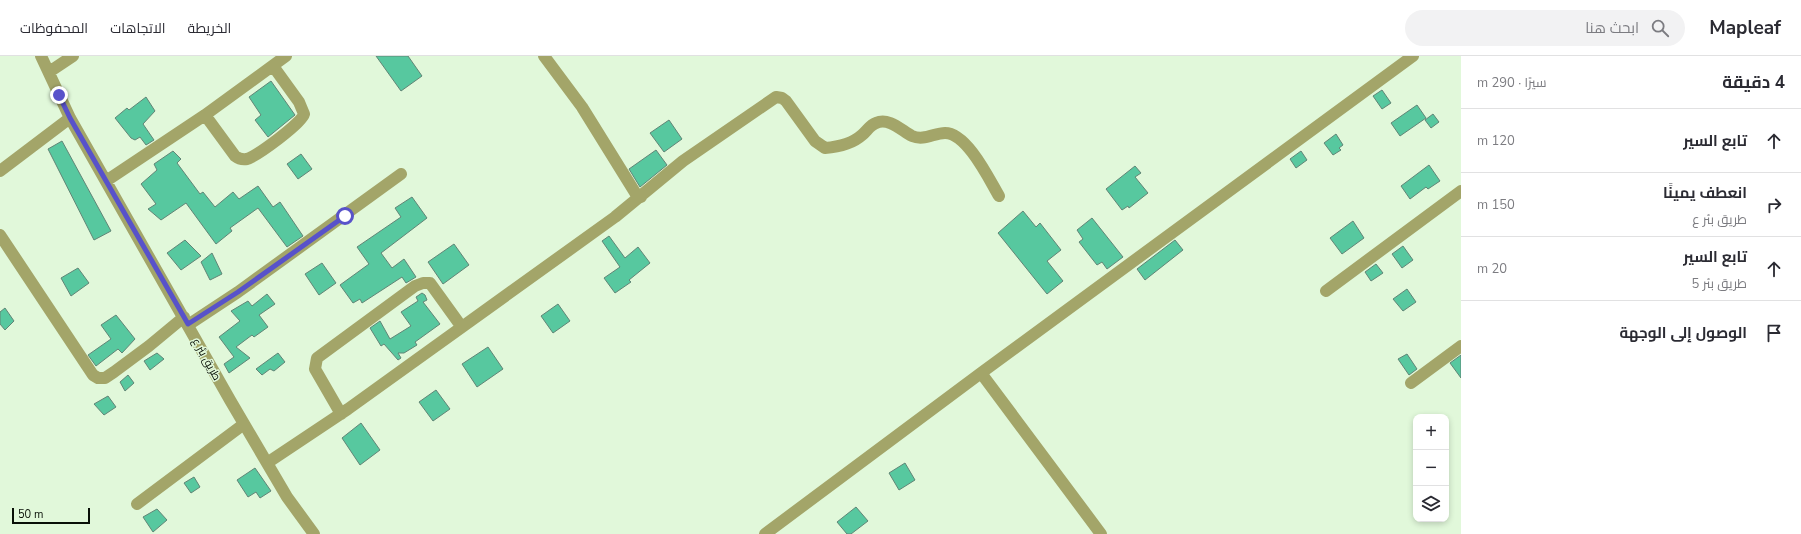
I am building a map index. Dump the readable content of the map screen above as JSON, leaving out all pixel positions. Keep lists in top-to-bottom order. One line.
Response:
{"streets":{"street":["طريق بئر ع"]},"scale_bar":"50 m","page":{"header":"Mapleaf","search":"ابحث هنا","nav":["الخريطة","الاتجاهات","المحفوظات"],"heading":["4 دقيقة","سيرًا · 290 m"],"list":[["تابع السير","120 m"],["انعطف يمينًا","طريق بئر ع","150 m"],["تابع السير","طريق بئر 5","20 m"],"الوصول إلى الوجهة"],"map_buttons":["+","−"],"scale":"50 m"}}
